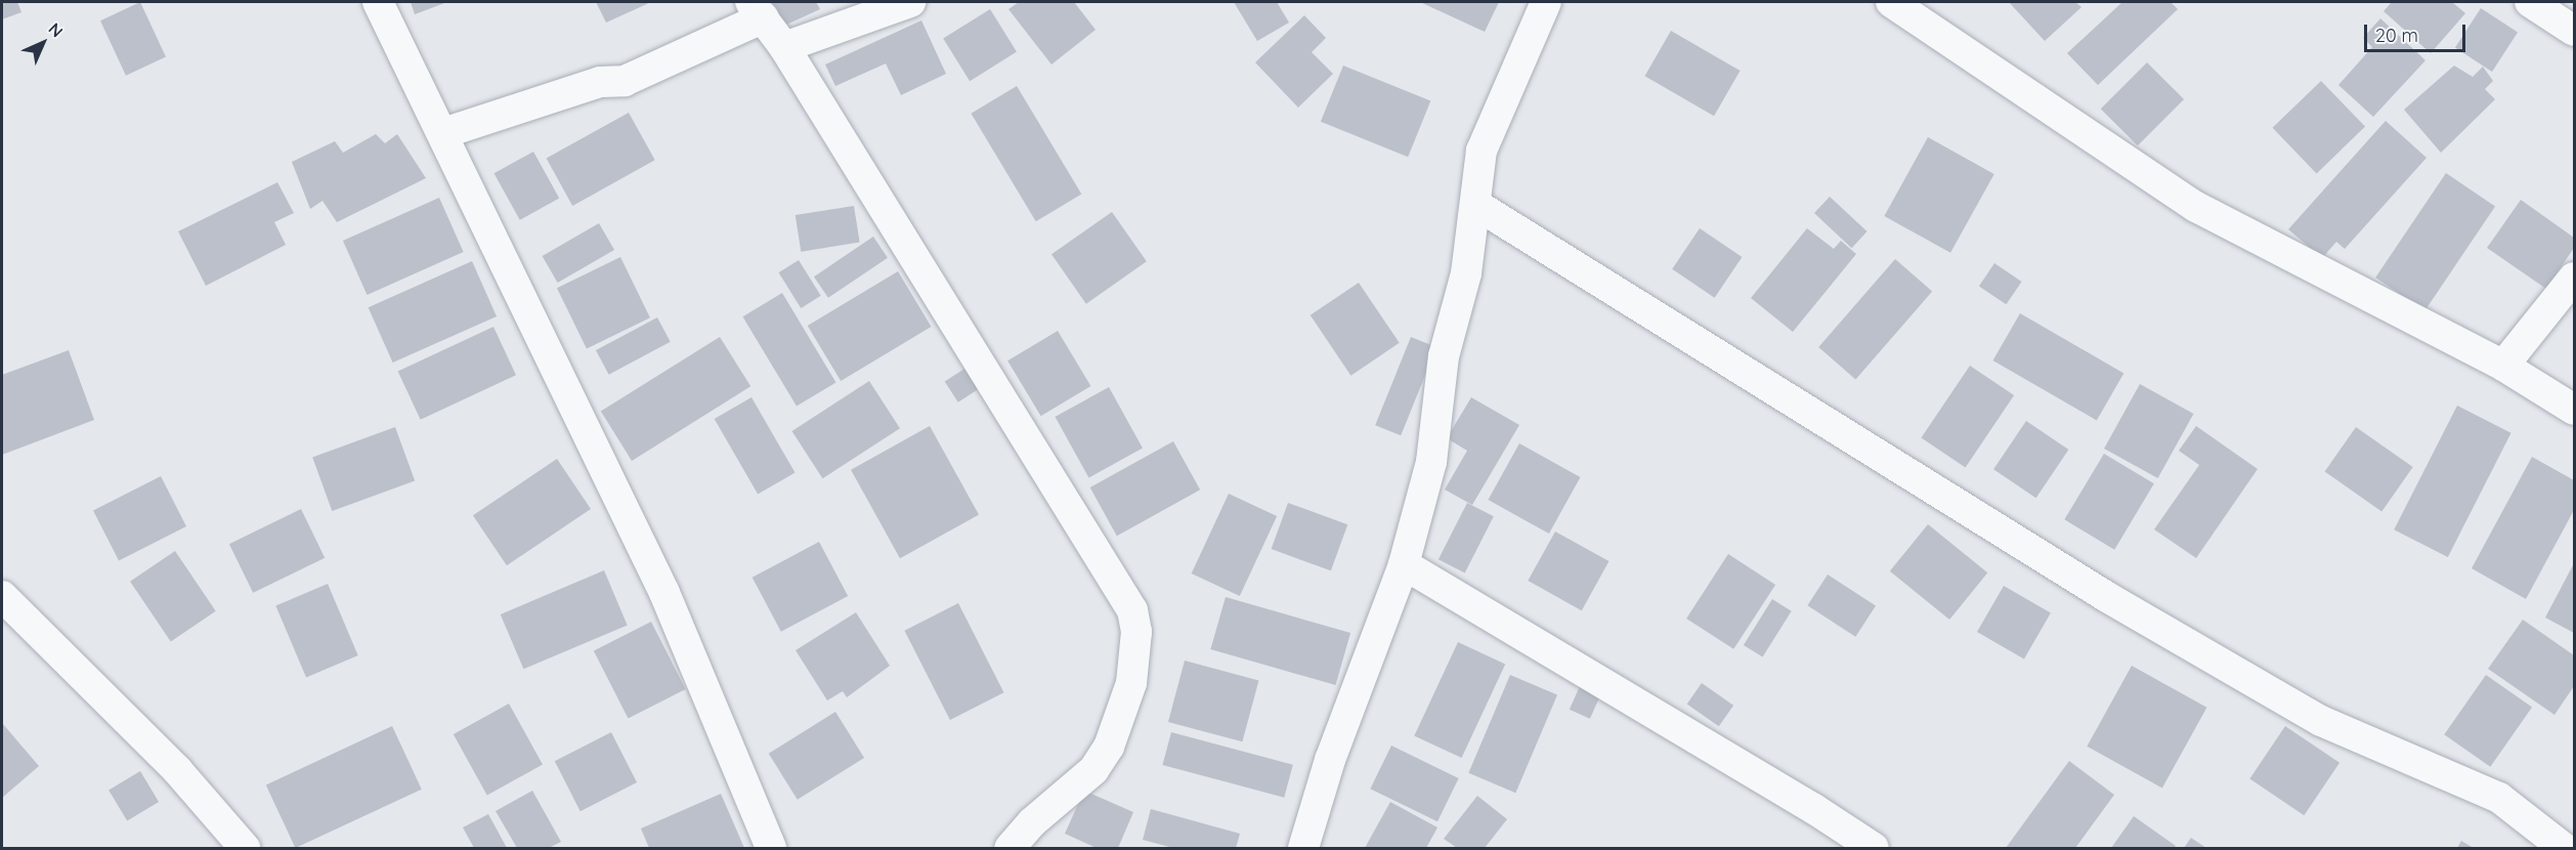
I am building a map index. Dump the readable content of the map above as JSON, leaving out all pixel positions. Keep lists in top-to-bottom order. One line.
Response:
{"scale_bar":"20 m","north":"top right"}
